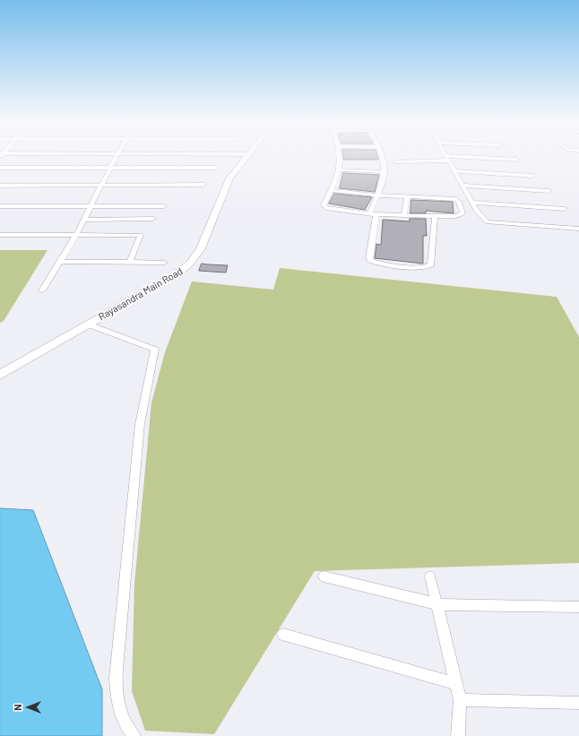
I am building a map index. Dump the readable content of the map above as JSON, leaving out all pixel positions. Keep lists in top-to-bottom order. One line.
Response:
{"streets":{"street":["Rayasandra Main Road"]},"north":"left"}
